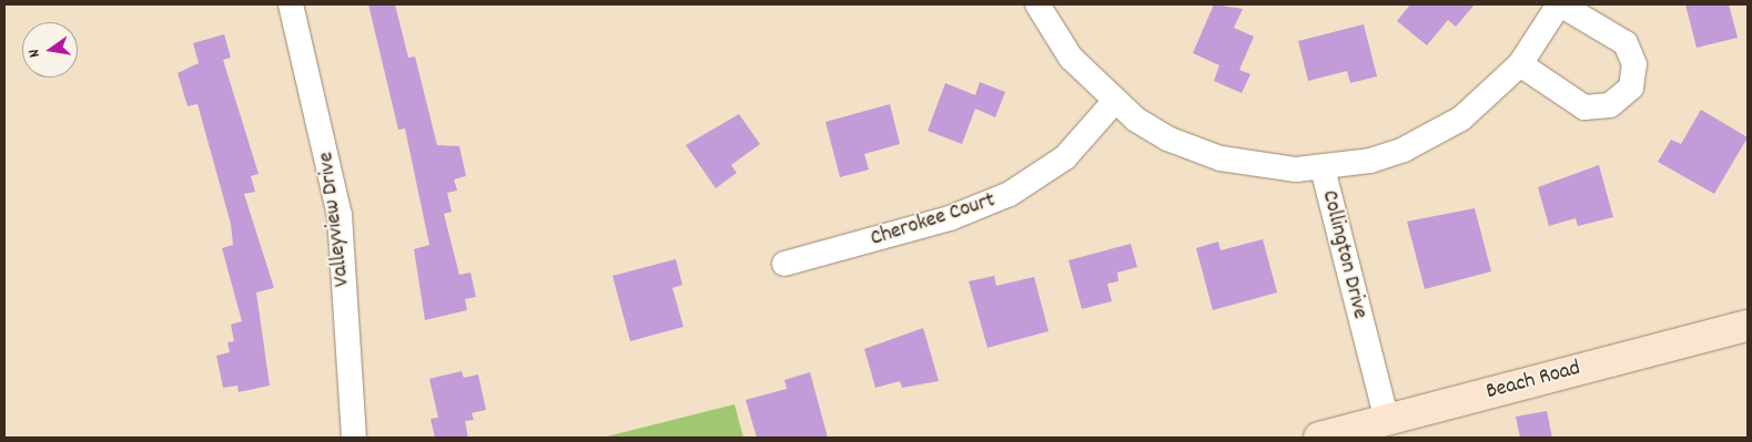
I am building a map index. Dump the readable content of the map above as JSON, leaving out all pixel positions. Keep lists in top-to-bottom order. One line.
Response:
{"streets":{"street":["Valleyview Drive","Cherokee Court","Collington Drive","Beach Road"]},"crossings":[["Cherokee Court","Collington Drive"],["Collington Drive","Beach Road"]],"north":"left"}
